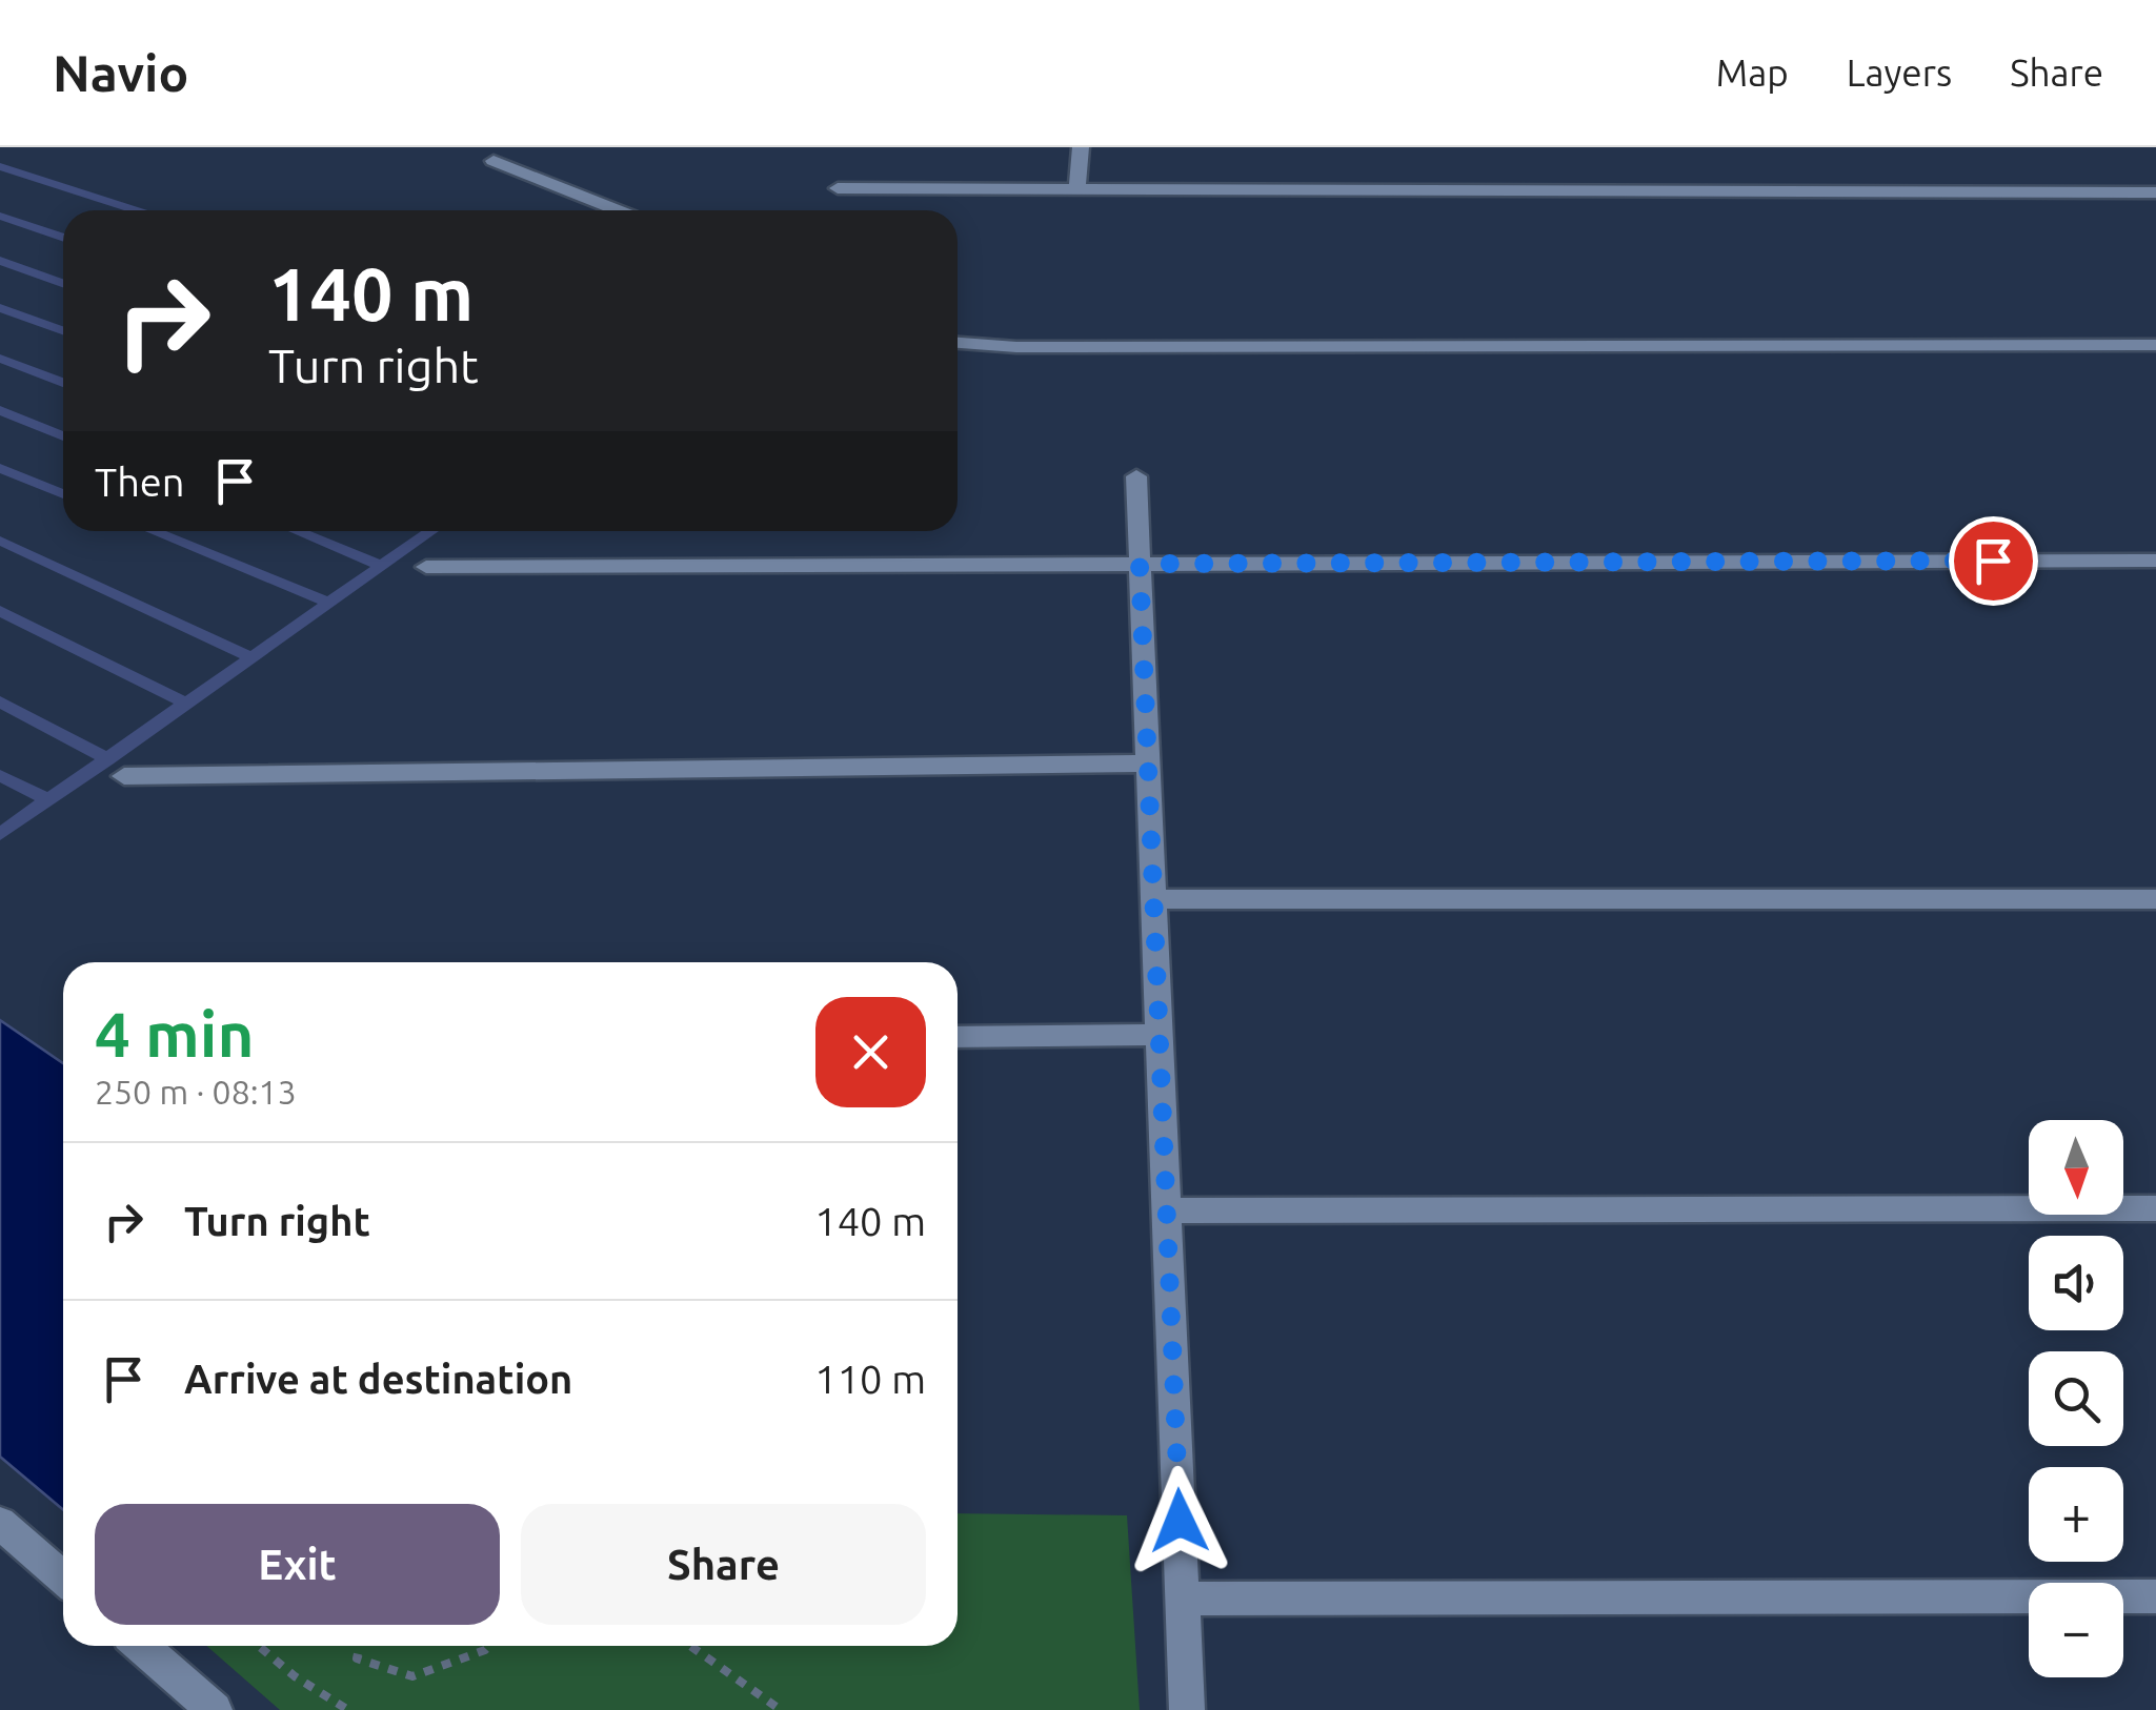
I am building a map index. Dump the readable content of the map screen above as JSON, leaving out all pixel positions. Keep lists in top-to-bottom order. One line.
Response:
{"north":"bottom","page":{"header":"Navio","nav":["Map","Layers","Share"],"turn":["140 m","Turn right"],"then":"Then","heading":["4 min","250 m · 08:13"],"map_buttons":["+","−"],"list":[{"name":"Turn right","value":"140 m"},{"name":"Arrive at destination","value":"110 m"}],"buttons":["Exit","Share"]}}
